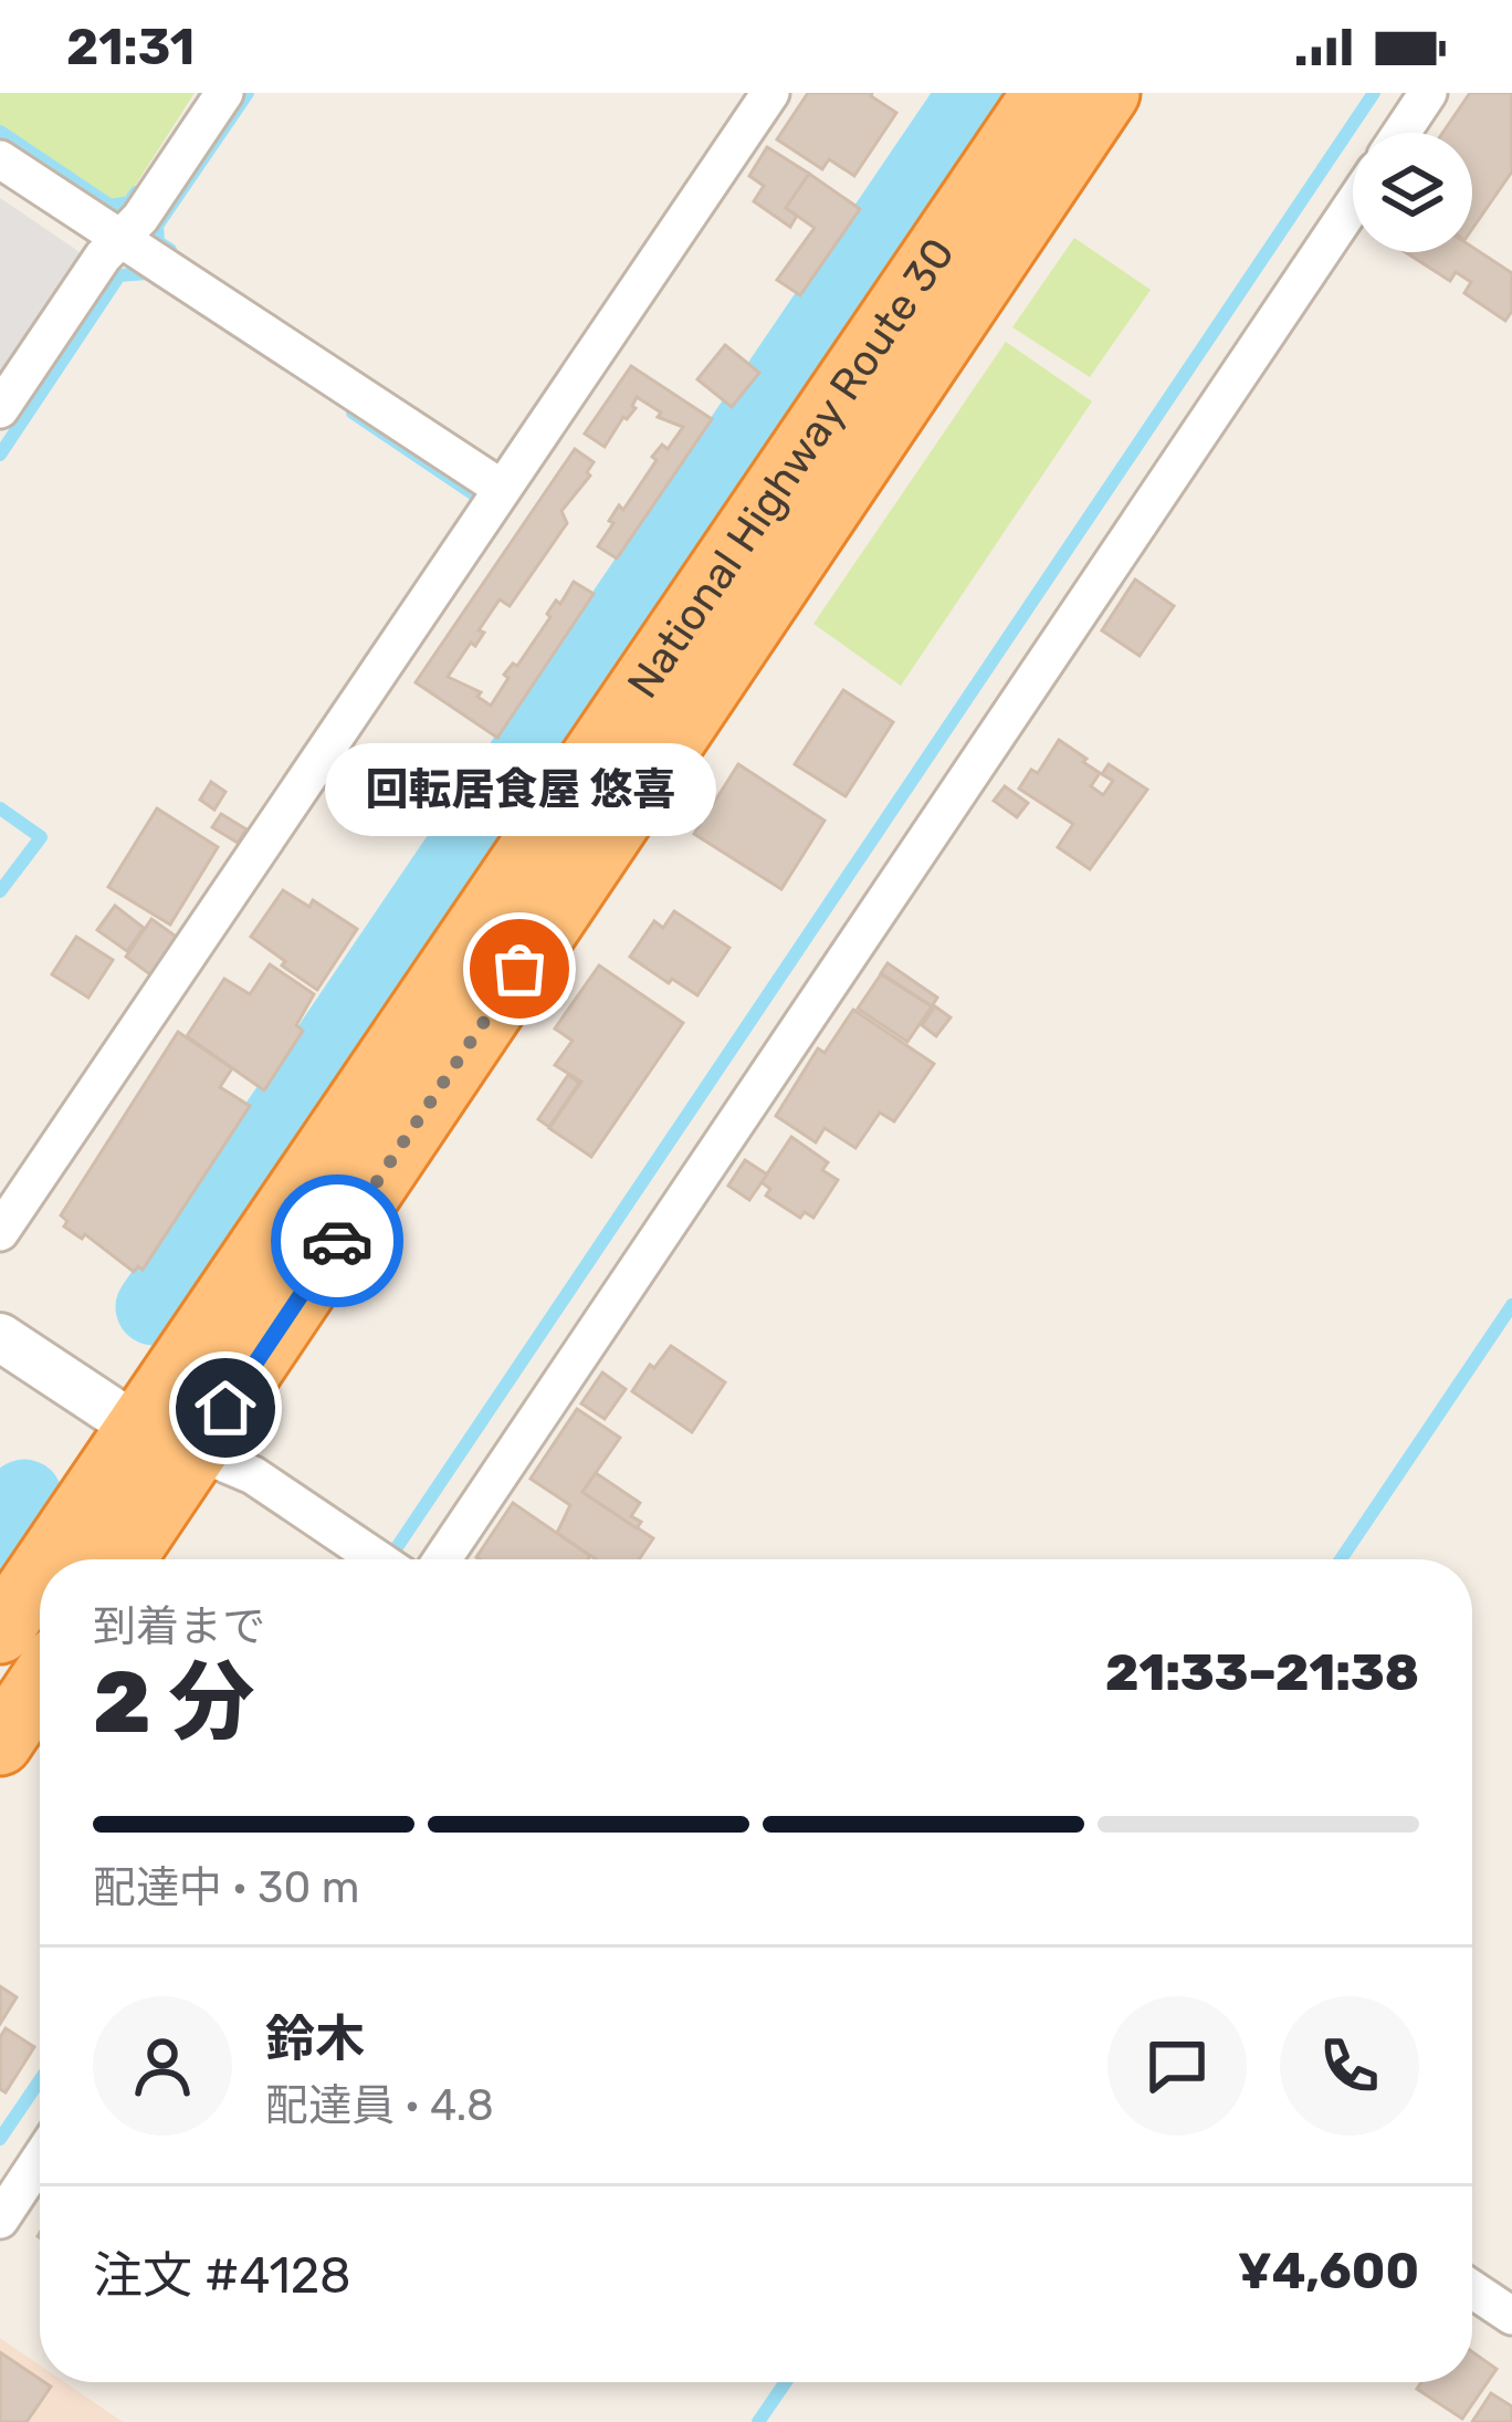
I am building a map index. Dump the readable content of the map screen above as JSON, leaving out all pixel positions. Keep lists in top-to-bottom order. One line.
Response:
{"streets":{"highway":["National Highway Route 30"]},"places":["回転居食屋 悠喜"],"page":{"status":"21:31","bubble":"回転居食屋 悠喜","heading":["2 分","到着まで","21:33–21:38"],"panel":["鈴木","配達員 · 4.8","注文 #4128","¥4,600"],"bar":"配達中 · 30 m"}}
